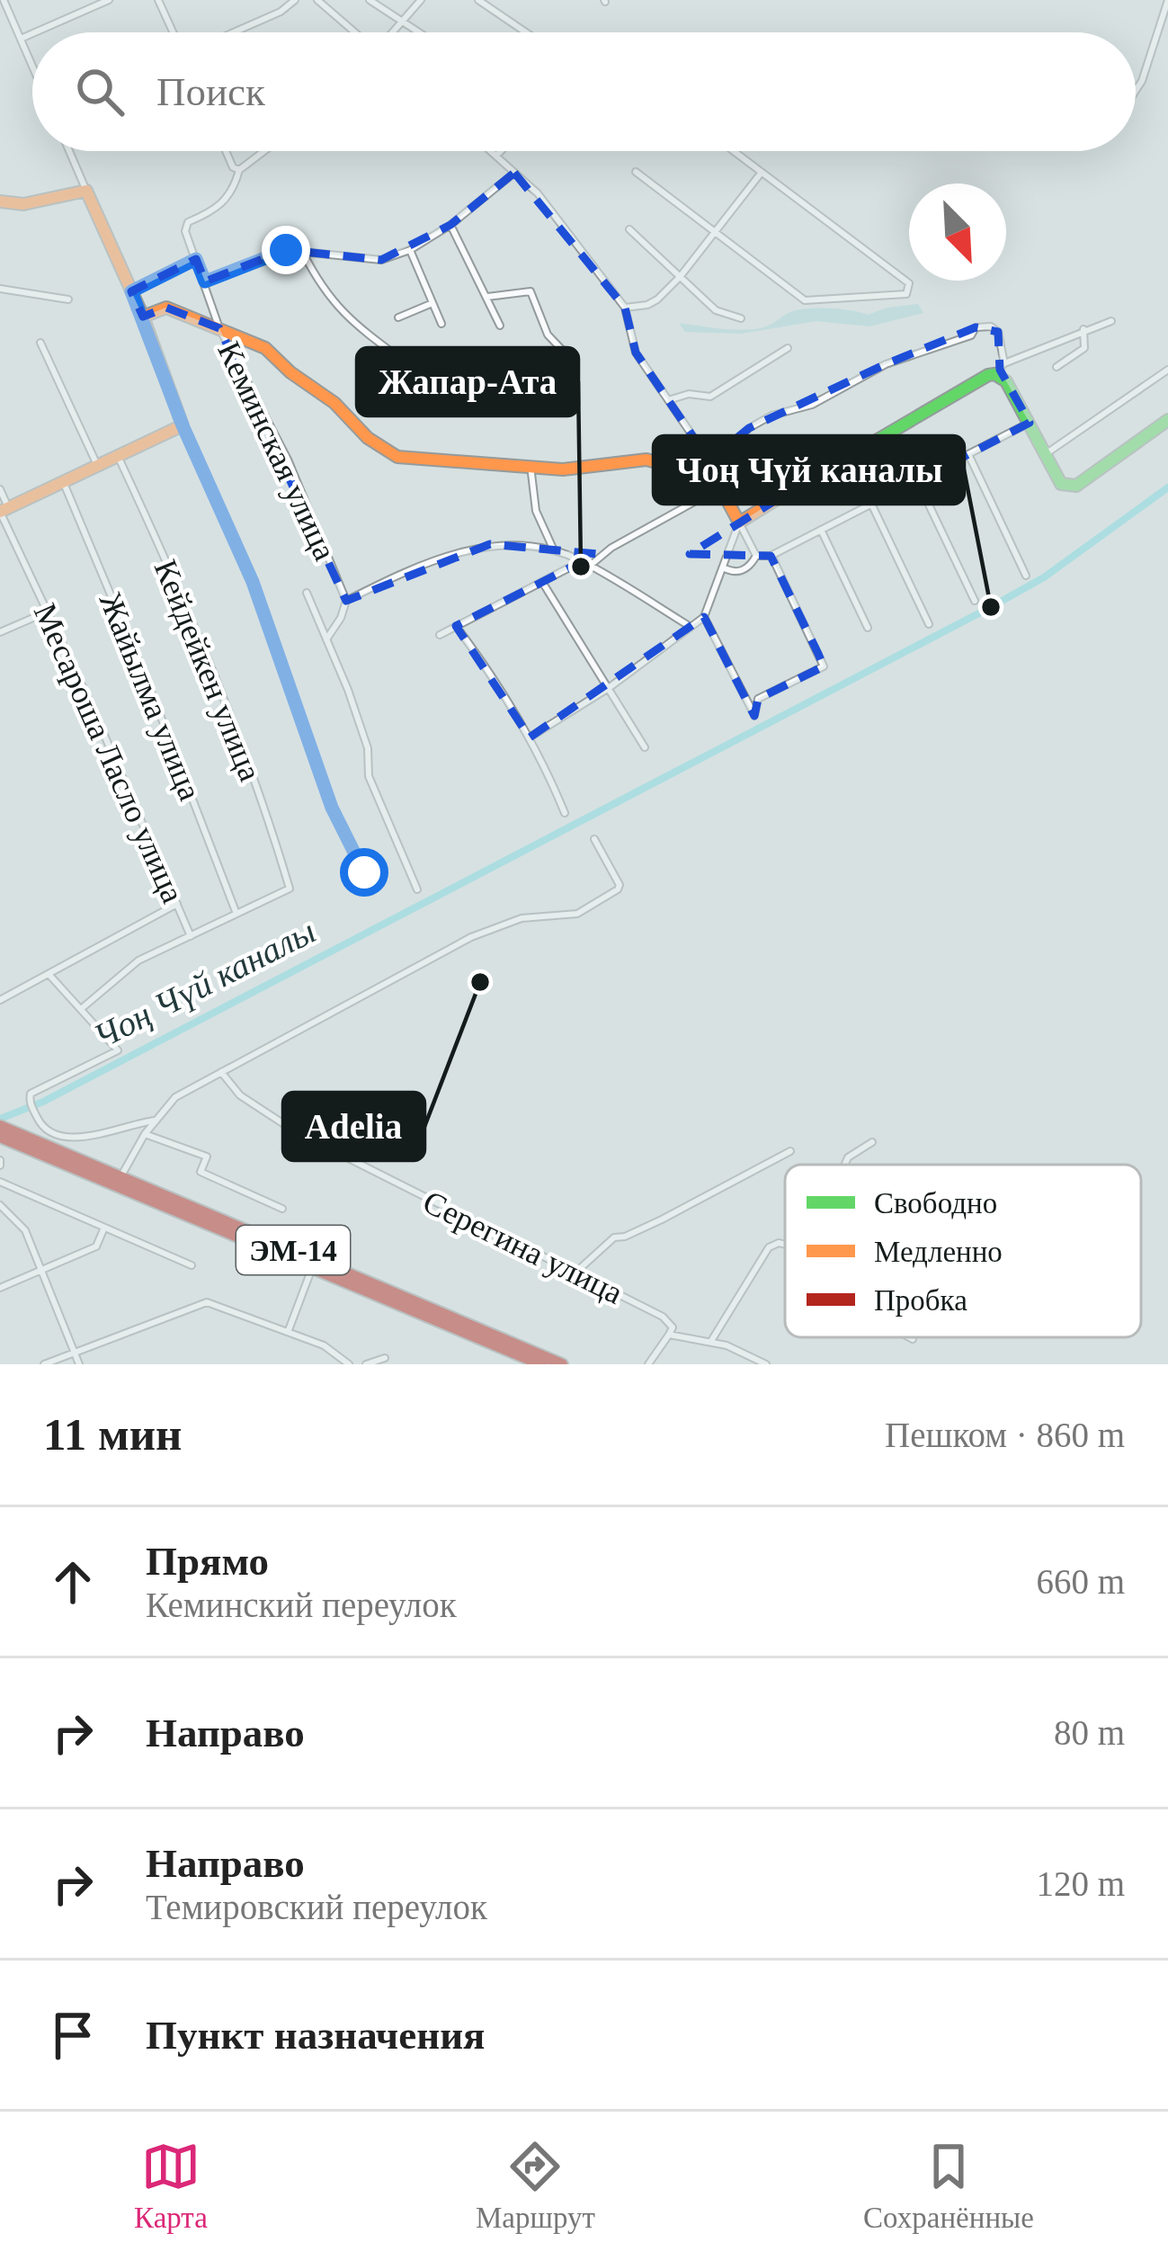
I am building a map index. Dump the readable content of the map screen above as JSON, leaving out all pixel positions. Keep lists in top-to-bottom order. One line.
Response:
{"streets":{"street":["Кеминская улица","Кейдейкен улица","Жайылма улица","Месароша Ласло улица","Серегина улица","ЭМ-14"]},"crossings":[["Кейдейкен улица","Жайылма улица"]],"water":["Чоң Чүй каналы"],"places":["Жапар-Ата","Чоң Чүй каналы","Adelia"],"legend":["Свободно","Медленно","Пробка"],"north":"bottom right","page":{"search":"Поиск","heading":["11 мин","Пешком · 860 m"],"list":[["Прямо","Кеминский переулок","660 m"],["Направо","80 m"],["Направо","Темировский переулок","120 m"],"Пункт назначения"],"nav":["Карта","Маршрут","Сохранённые"]}}
